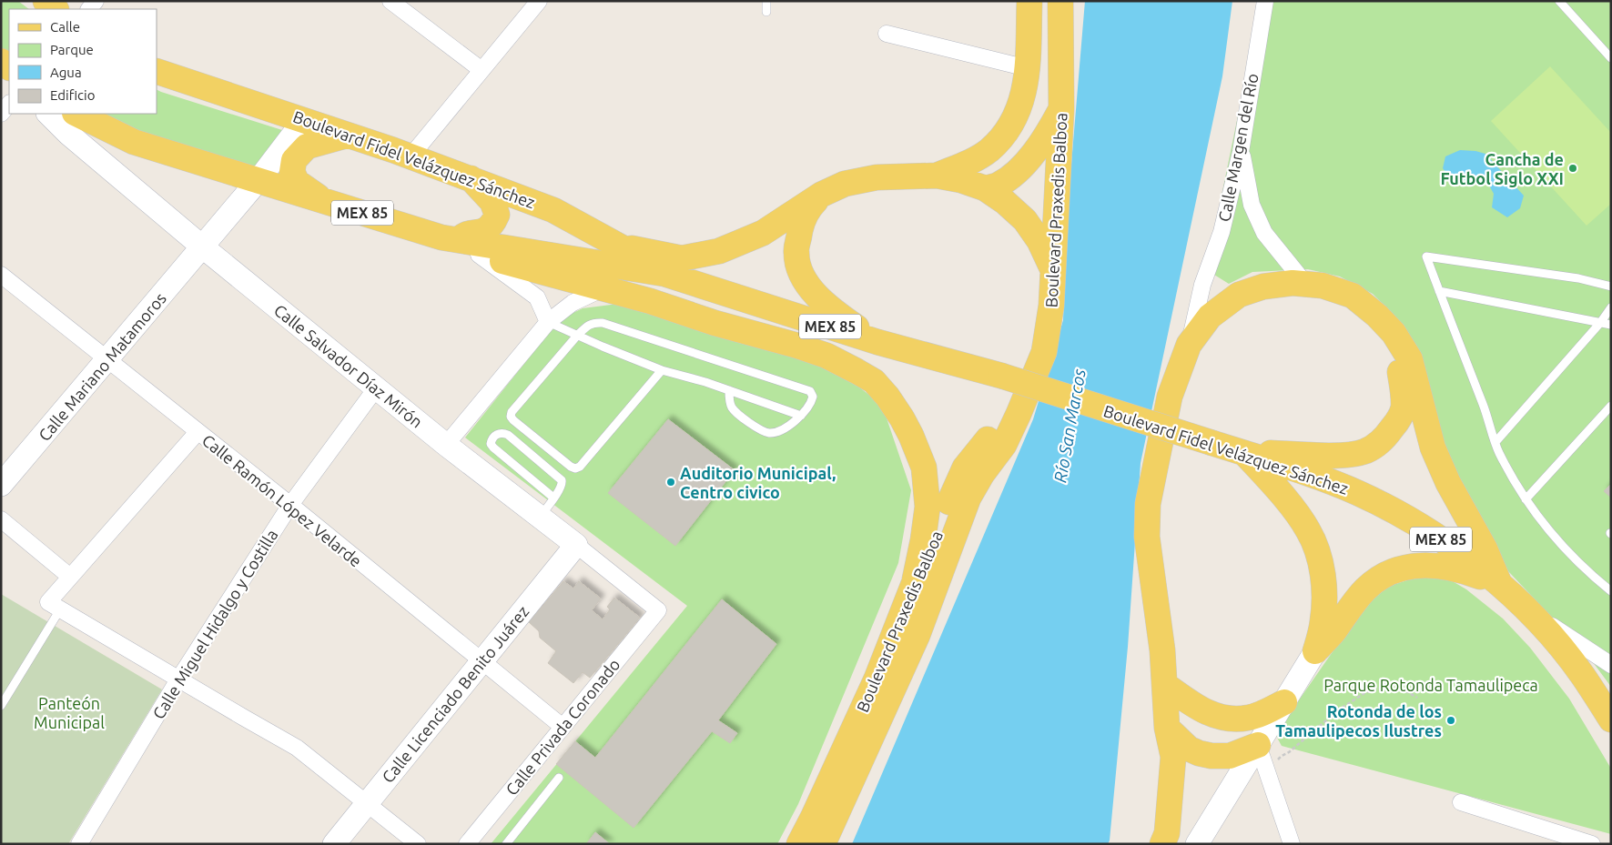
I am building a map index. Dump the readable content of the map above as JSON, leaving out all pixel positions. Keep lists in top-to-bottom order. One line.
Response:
{"streets":{"main road":["Boulevard Fidel Velázquez Sánchez","Boulevard Praxedis Balboa","MEX 85"],"street":["Calle Margen del Río","Calle Salvador Díaz Mirón","Calle Mariano Matamoros","Calle Ramón López Velarde","Calle Miguel Hidalgo y Costilla","Calle Licenciado Benito Juárez","Calle Privada Coronado"]},"crossings":[["Boulevard Fidel Velázquez Sánchez","Calle Mariano Matamoros"],["Calle Salvador Díaz Mirón","Calle Mariano Matamoros"],["Calle Salvador Díaz Mirón","Calle Miguel Hidalgo y Costilla"],["Calle Salvador Díaz Mirón","Calle Licenciado Benito Juárez"],["Calle Salvador Díaz Mirón","Calle Privada Coronado"],["Calle Mariano Matamoros","Calle Ramón López Velarde"],["Calle Ramón López Velarde","Calle Miguel Hidalgo y Costilla"],["Calle Ramón López Velarde","Calle Licenciado Benito Juárez"],["Calle Ramón López Velarde","Calle Privada Coronado"]],"water":["Río San Marcos"],"parks":["Parque Rotonda Tamaulipeca","Panteón Municipal"],"places":["Cancha de Futbol Siglo XXI","Auditorio Municipal, Centro civico","Rotonda de los Tamaulipecos Ilustres"],"legend":["Calle","Parque","Agua","Edificio"]}
